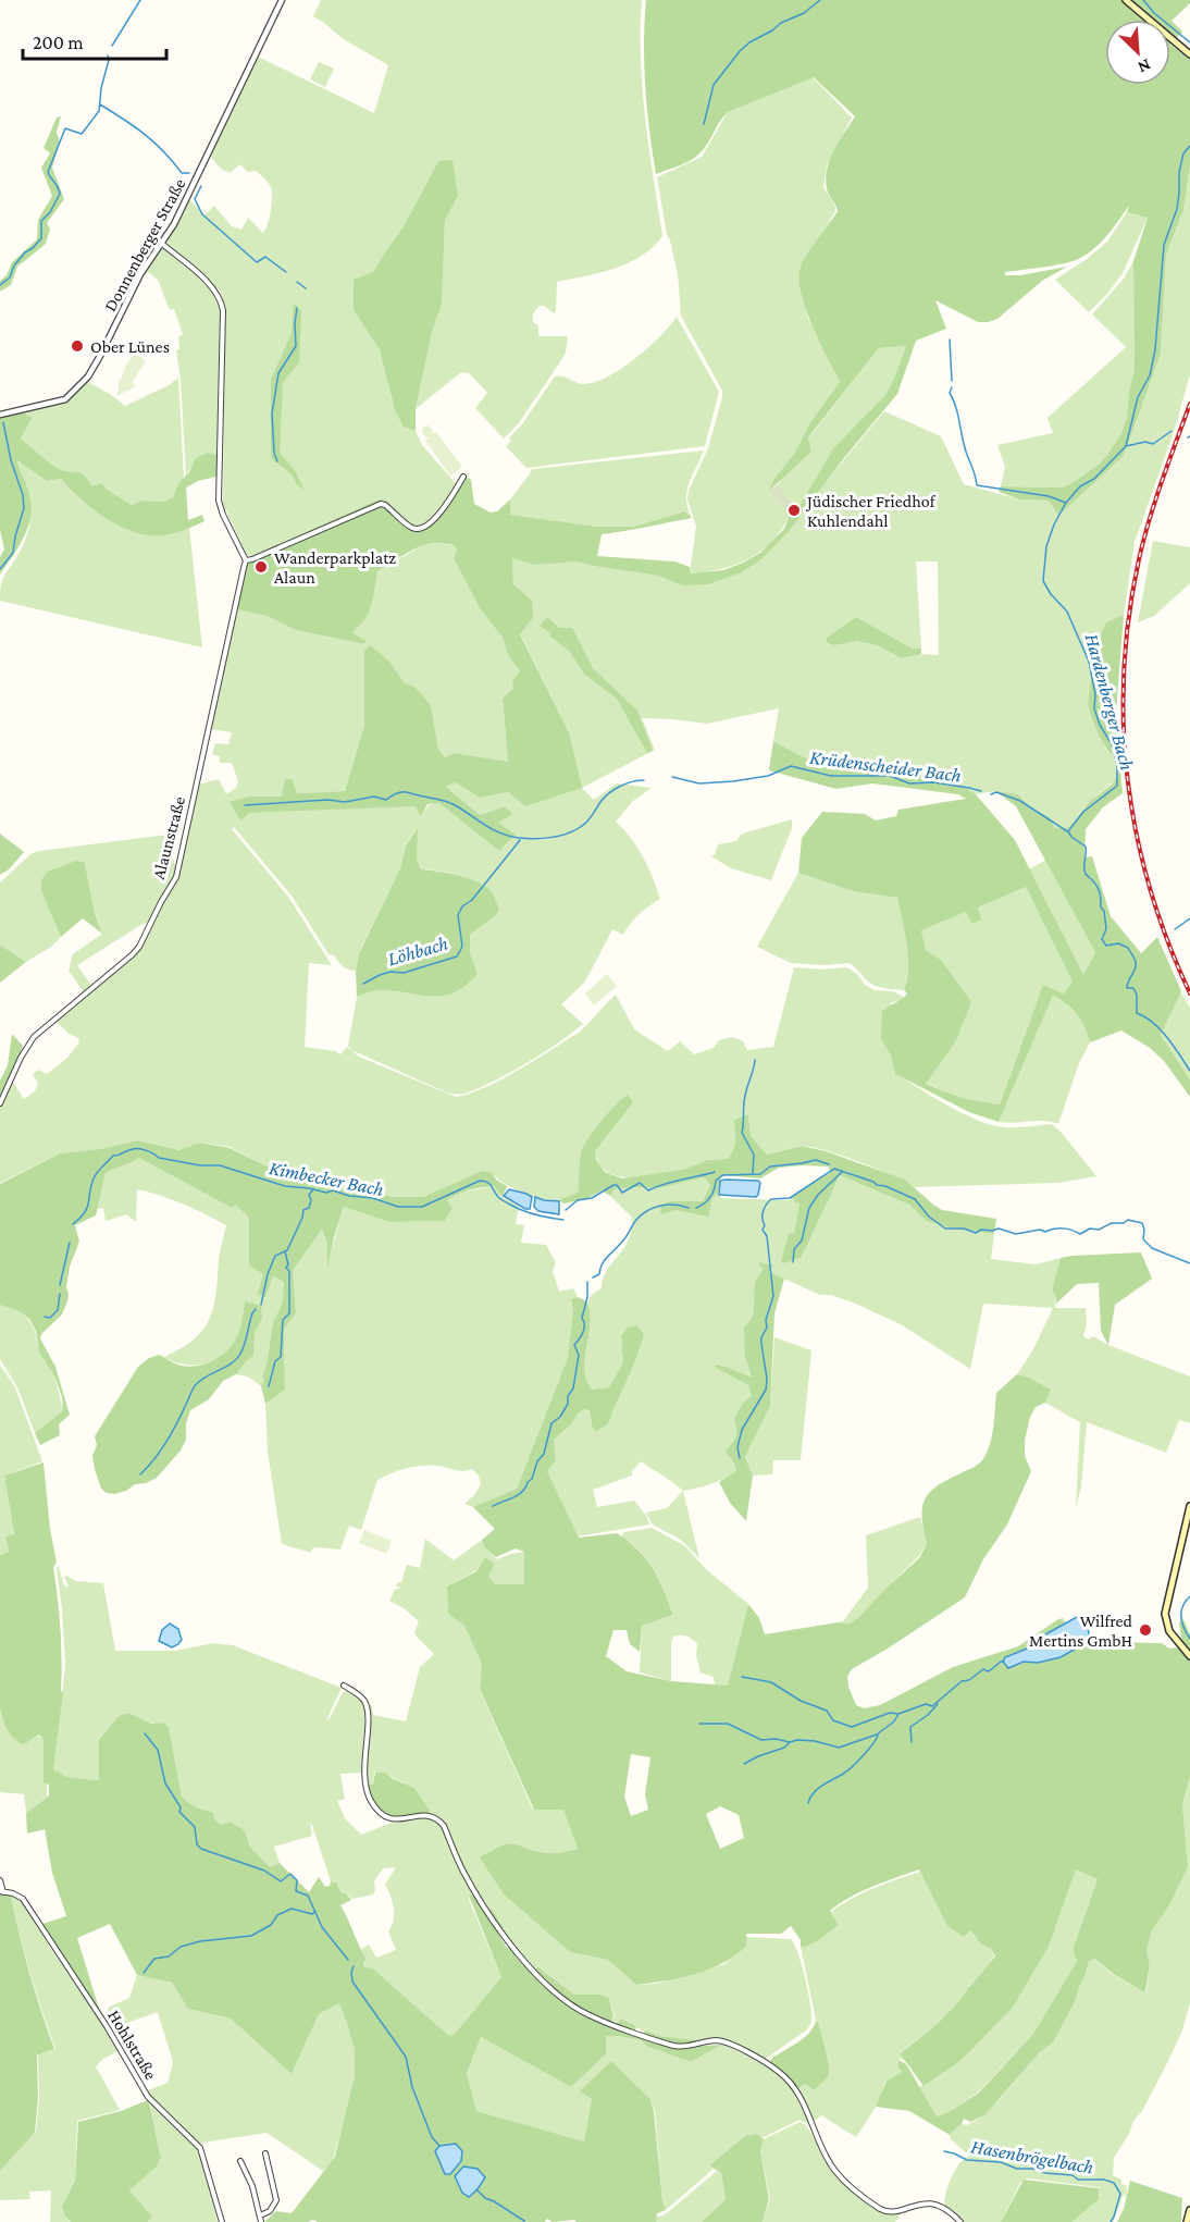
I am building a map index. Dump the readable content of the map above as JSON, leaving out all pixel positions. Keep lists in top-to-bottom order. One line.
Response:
{"streets":{"street":["Donnenberger Straße","Alaunstraße","Hohlstraße"]},"water":["Hardenberger Bach","Krüdenscheider Bach","Löhbach","Kimbecker Bach","Hasenbrögelbach"],"places":["Ober Lünes","Jüdischer Friedhof Kuhlendahl","Wanderparkplatz Alaun","Wilfred Mertins GmbH"],"scale_bar":"200 m","north":"bottom right"}
